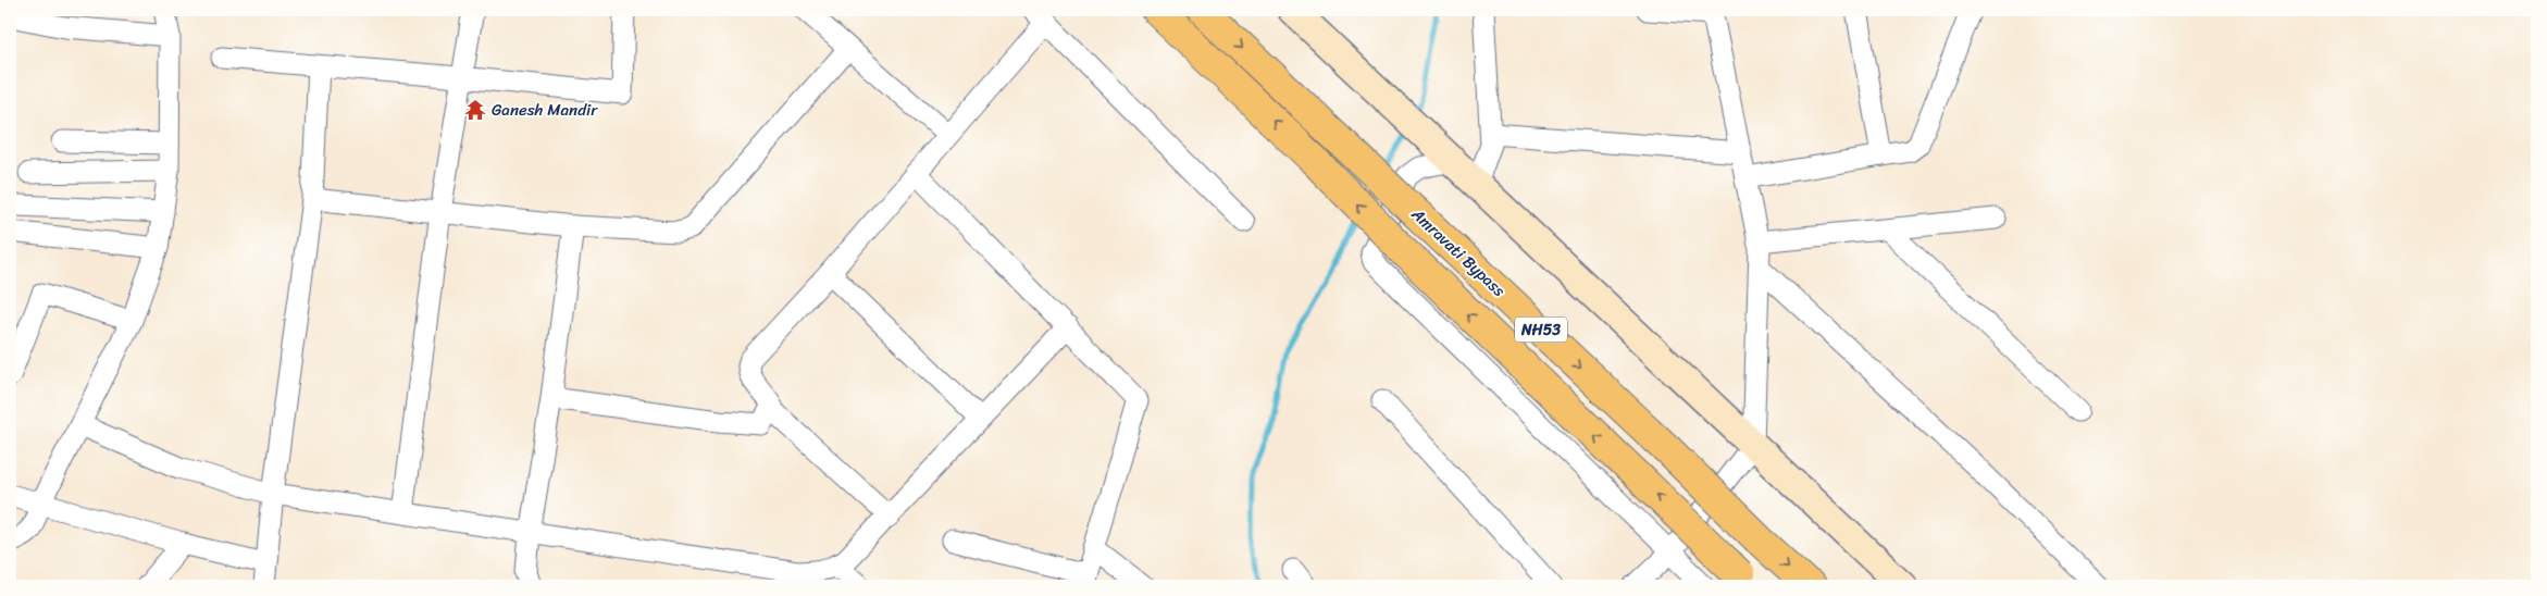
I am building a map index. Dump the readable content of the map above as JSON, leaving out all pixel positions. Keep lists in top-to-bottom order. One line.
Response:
{"streets":{"highway":["Amravati Bypass","NH53"]},"places":{"temple":["Ganesh Mandir"]}}
